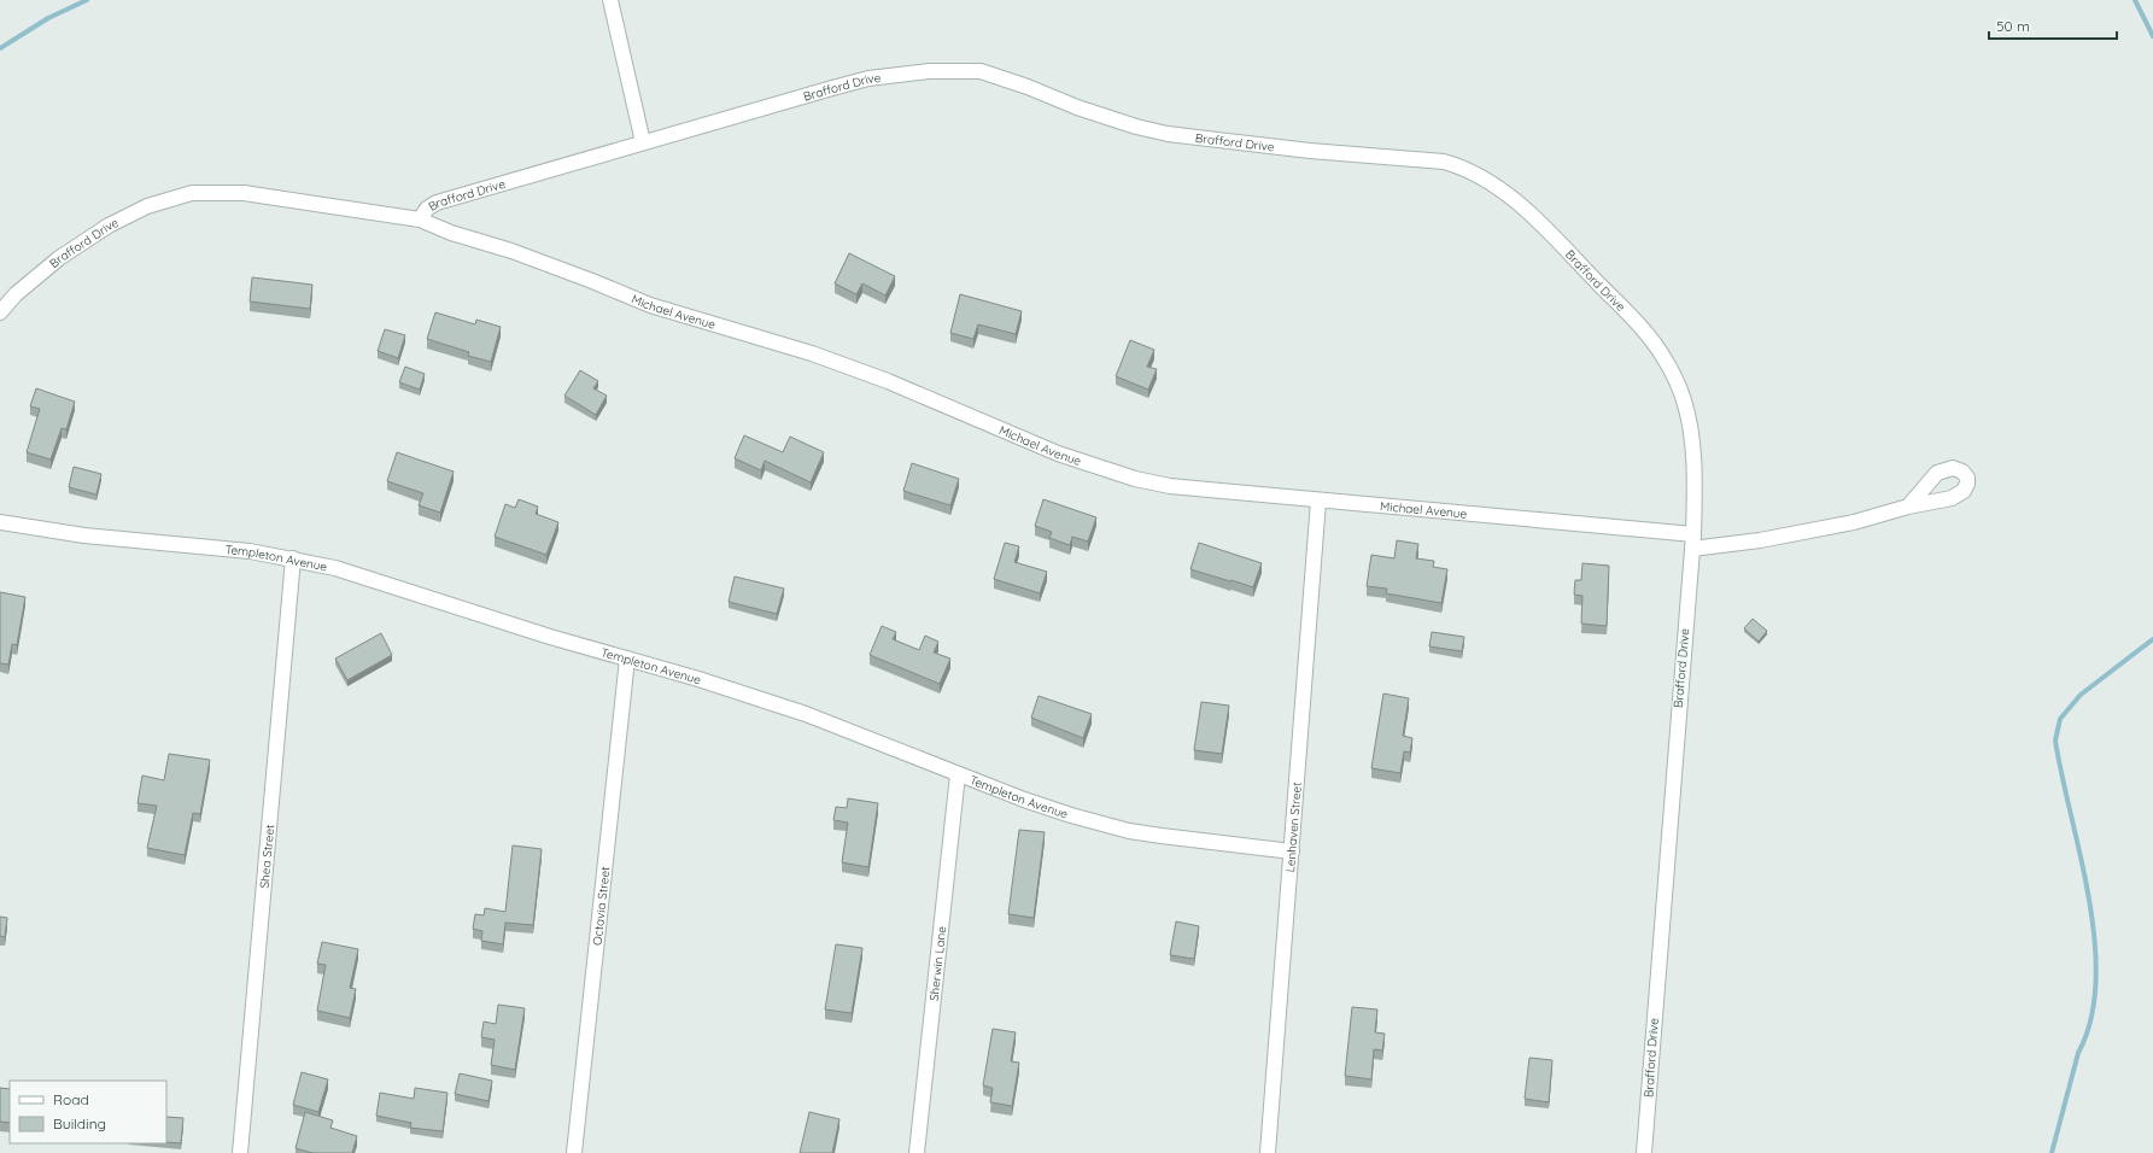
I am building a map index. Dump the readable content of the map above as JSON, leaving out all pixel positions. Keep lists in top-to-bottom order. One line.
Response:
{"streets":{"street":["Brafford Drive","Michael Avenue","Templeton Avenue","Lenhaven Street","Shea Street","Octavia Street","Sherwin Lane"]},"crossings":[["Brafford Drive","Michael Avenue"],["Michael Avenue","Lenhaven Street"],["Templeton Avenue","Lenhaven Street"],["Templeton Avenue","Shea Street"],["Templeton Avenue","Octavia Street"],["Templeton Avenue","Sherwin Lane"]],"legend":["Road","Building"],"scale_bar":"50 m"}
